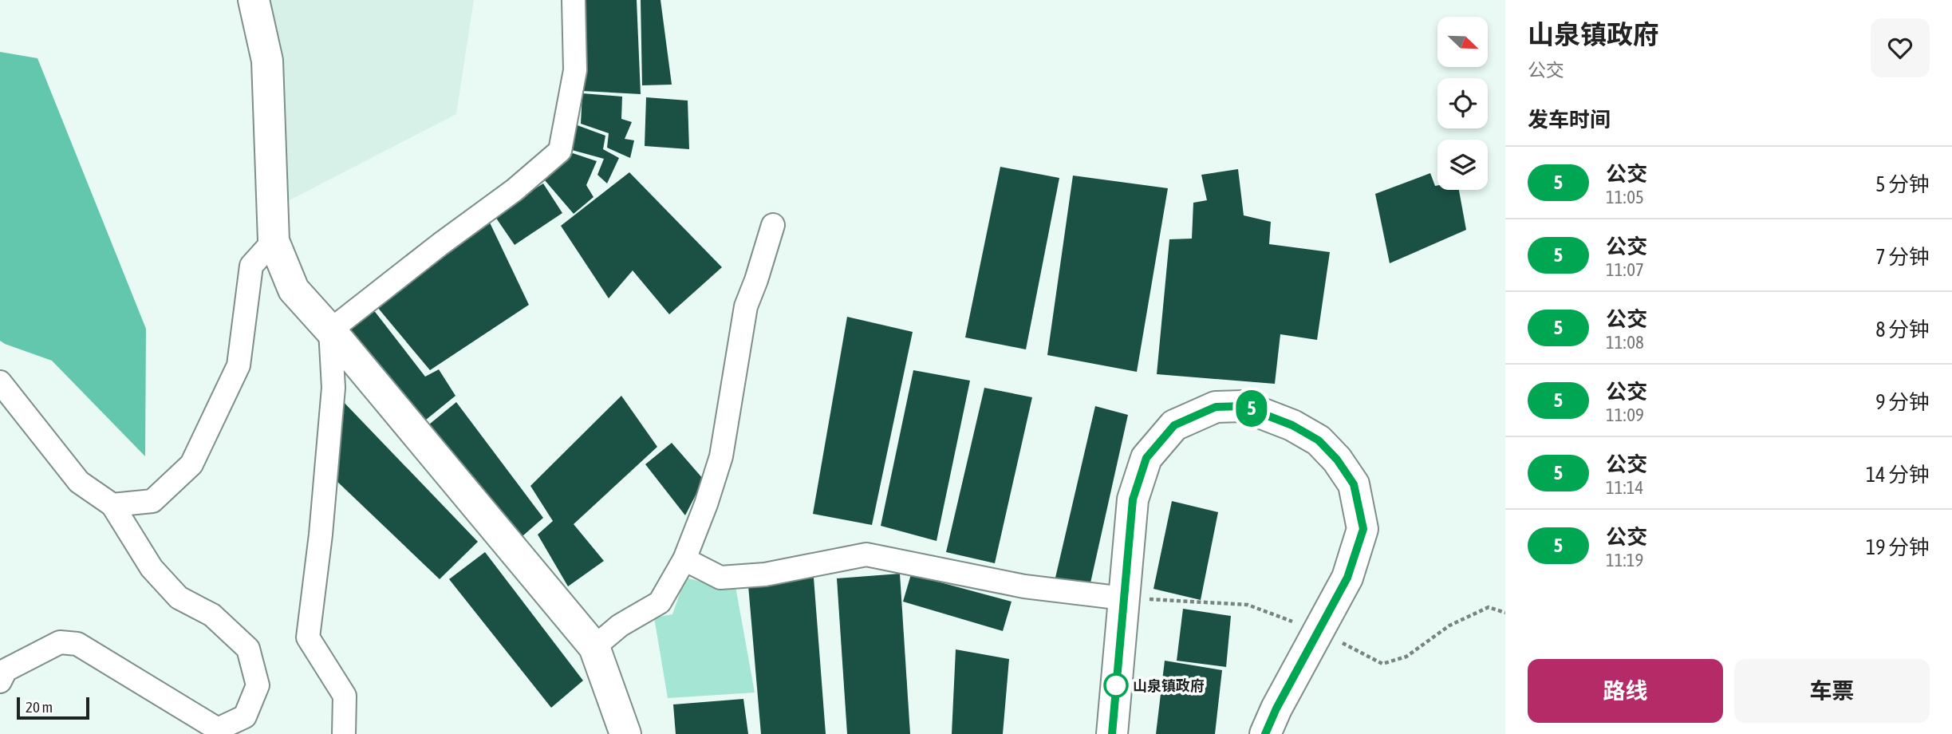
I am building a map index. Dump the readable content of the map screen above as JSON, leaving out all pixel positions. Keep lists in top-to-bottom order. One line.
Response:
{"places":["山泉镇政府"],"lines":["bus line 5"],"scale_bar":"20 m","north":"bottom right","page":{"on_map":"5","heading":[["山泉镇政府","公交"],"发车时间"],"list":[{"mark":"5","name":"公交","note":"11:05","value":"5 分钟"},{"mark":"5","name":"公交","note":"11:07","value":"7 分钟"},{"mark":"5","name":"公交","note":"11:08","value":"8 分钟"},{"mark":"5","name":"公交","note":"11:09","value":"9 分钟"},{"mark":"5","name":"公交","note":"11:14","value":"14 分钟"},{"mark":"5","name":"公交","note":"11:19","value":"19 分钟"}],"buttons":["路线","车票"],"scale":"20 m"}}
